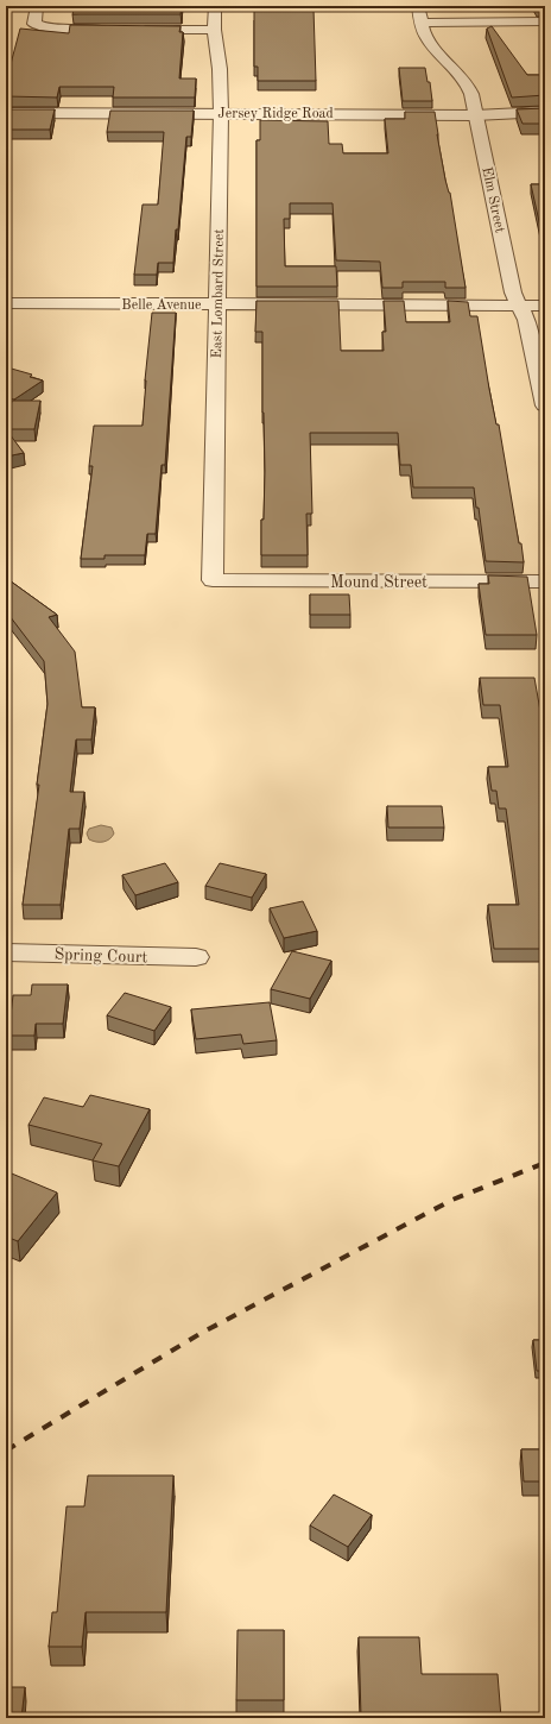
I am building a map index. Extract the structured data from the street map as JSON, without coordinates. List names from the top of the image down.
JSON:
{
  "streets": {
    "street": [
      "Jersey Ridge Road",
      "Elm Street",
      "East Lombard Street",
      "Belle Avenue",
      "Mound Street",
      "Spring Court"
    ]
  },
  "crossings": [
    ["Jersey Ridge Road", "Elm Street"],
    ["Jersey Ridge Road", "East Lombard Street"],
    ["Elm Street", "Belle Avenue"],
    ["East Lombard Street", "Belle Avenue"],
    ["East Lombard Street", "Mound Street"]
  ]
}
